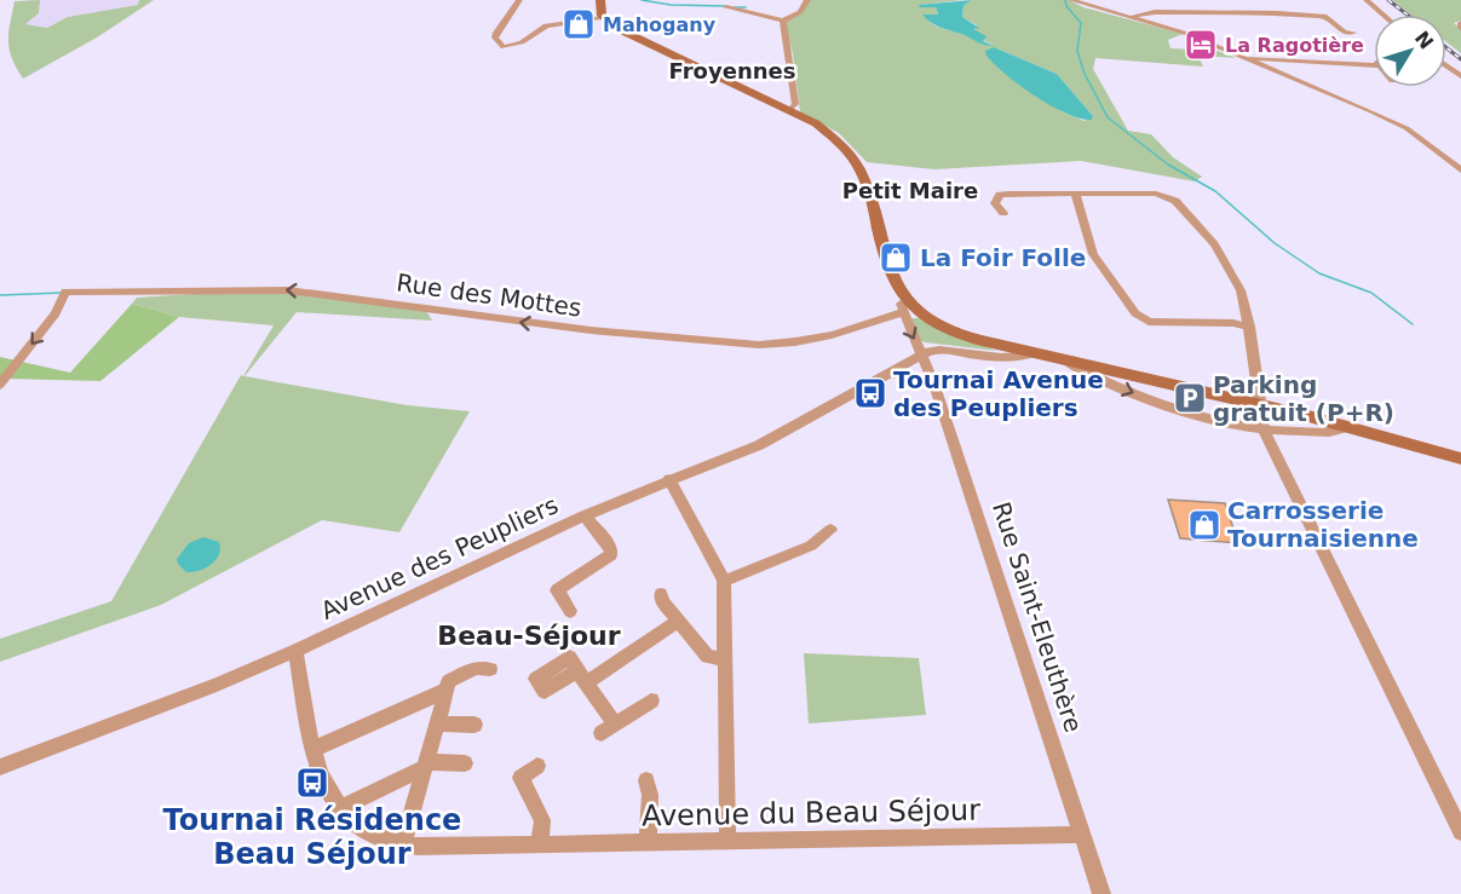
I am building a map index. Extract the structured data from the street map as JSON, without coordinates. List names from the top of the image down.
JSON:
{
  "streets": {
    "street": [
      "Rue des Mottes",
      "Avenue des Peupliers",
      "Rue Saint-Eleuthère",
      "Avenue du Beau Séjour"
    ]
  },
  "crossings": [
    ["Rue des Mottes", "Rue Saint-Eleuthère"],
    ["Avenue des Peupliers", "Rue Saint-Eleuthère"],
    ["Avenue des Peupliers", "Avenue du Beau Séjour"],
    ["Rue Saint-Eleuthère", "Avenue du Beau Séjour"]
  ],
  "one_way": ["Rue des Mottes"],
  "districts": ["Froyennes", "Petit Maire", "Beau-Séjour"],
  "places": {
    "shop": ["Mahogany", "La Foir Folle", "Carrosserie Tournaisienne"],
    "hotel": ["La Ragotière"],
    "bus stop": ["Tournai Avenue des Peupliers", "Tournai Résidence Beau Séjour"],
    "parking": ["Parking gratuit (P+R)"]
  },
  "north": "top right"
}
